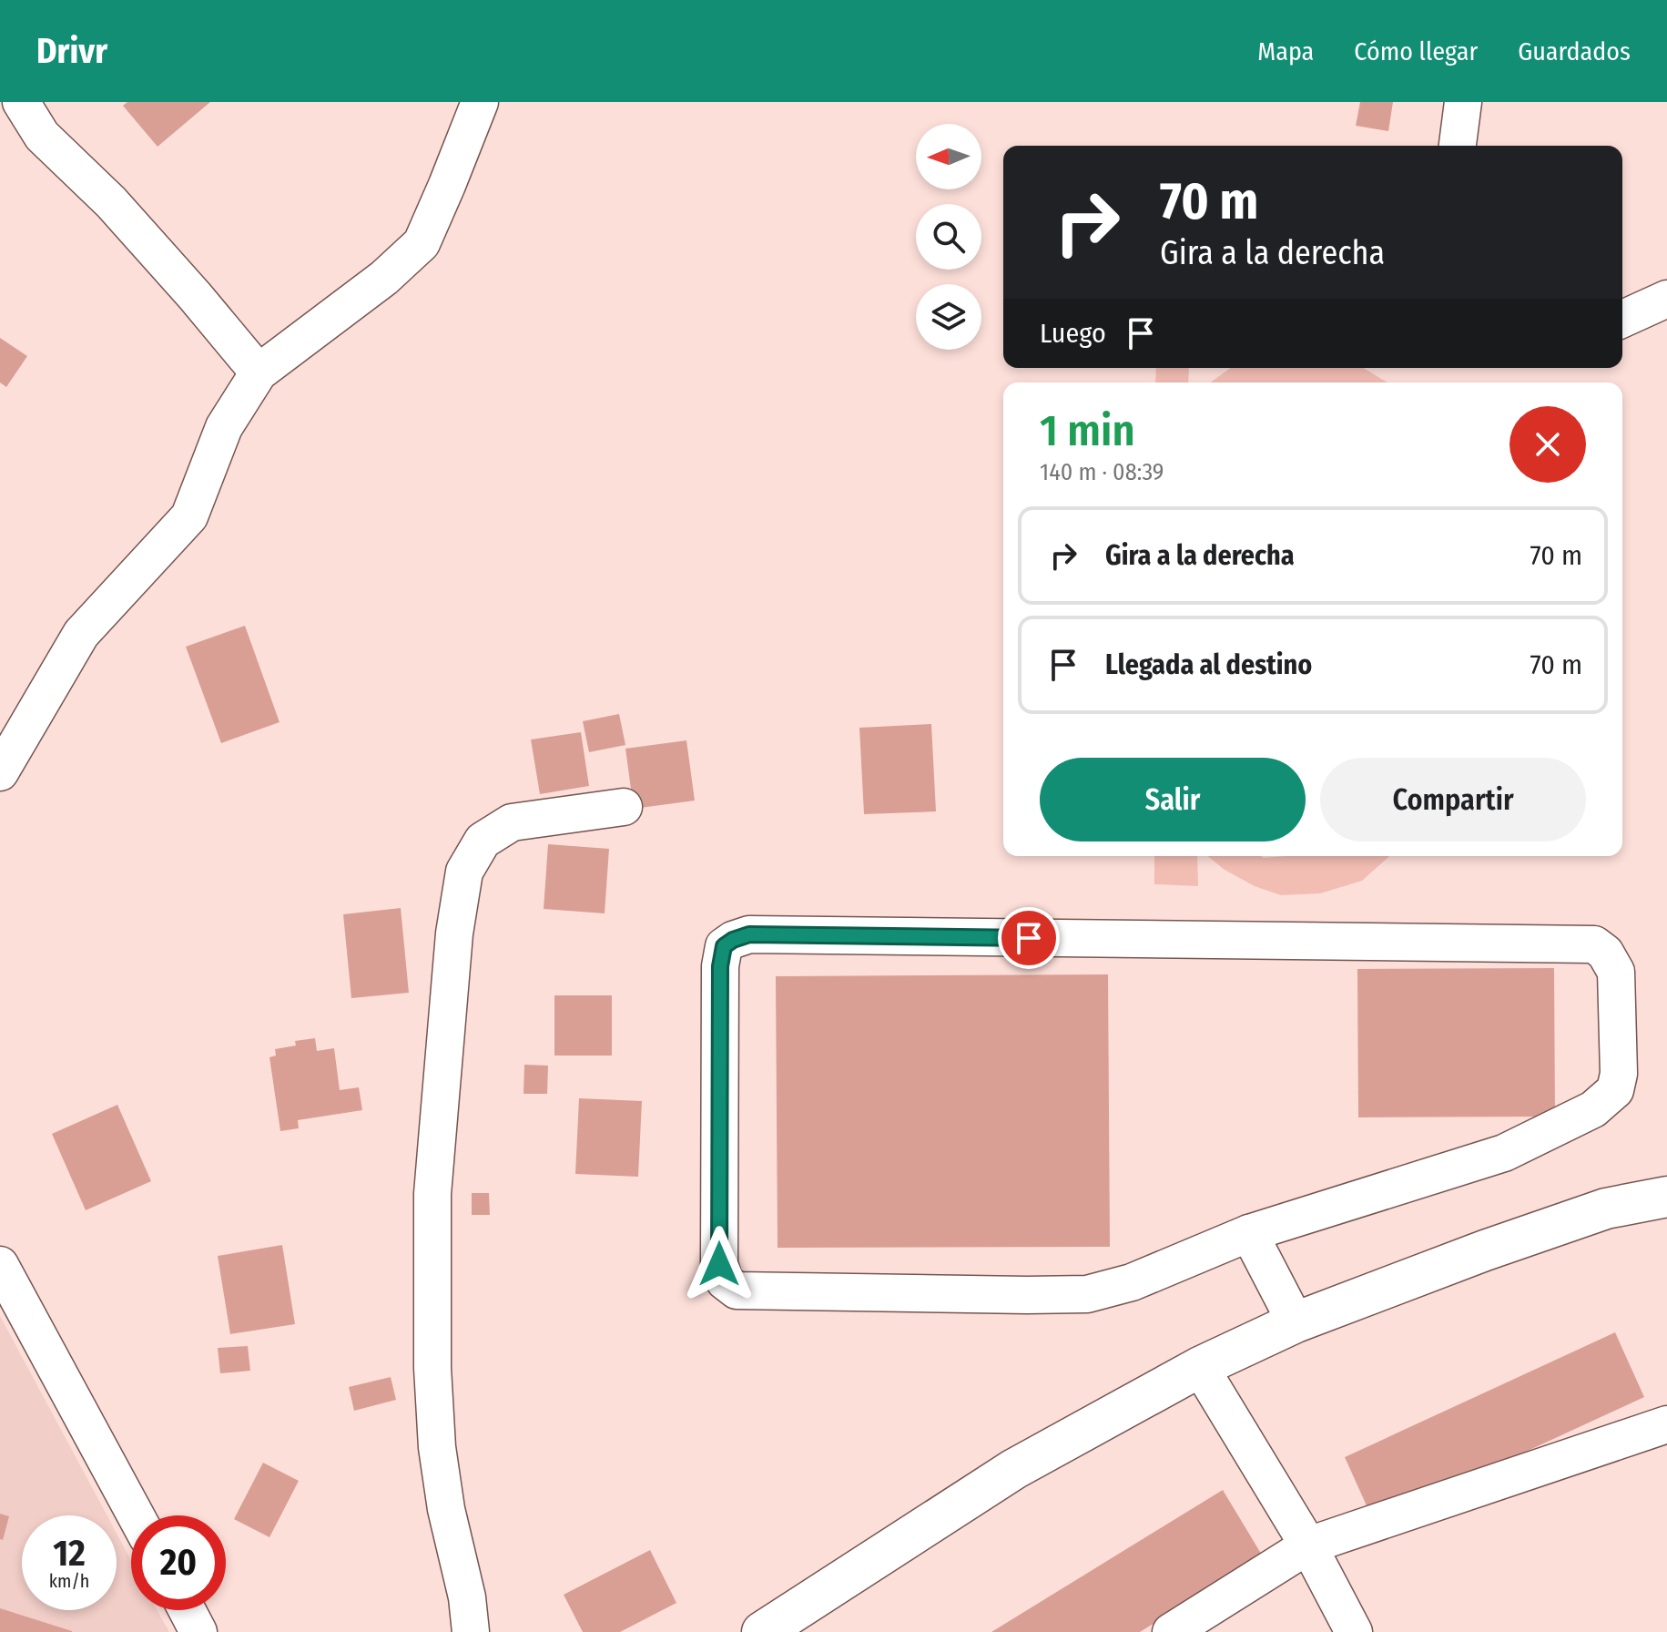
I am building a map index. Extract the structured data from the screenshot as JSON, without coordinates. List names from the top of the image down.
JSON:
{
  "north": "left",
  "page": {
    "header": "Drivr",
    "nav": ["Mapa", "Cómo llegar", "Guardados"],
    "turn": ["70 m", "Gira a la derecha"],
    "then": "Luego",
    "heading": ["1 min", "140 m · 08:39"],
    "list": [
      {
        "name": "Gira a la derecha",
        "value": "70 m"
      },
      {
        "name": "Llegada al destino",
        "value": "70 m"
      }
    ],
    "buttons": ["Salir", "Compartir"],
    "speed": "12 km/h",
    "limit": "20"
  }
}
